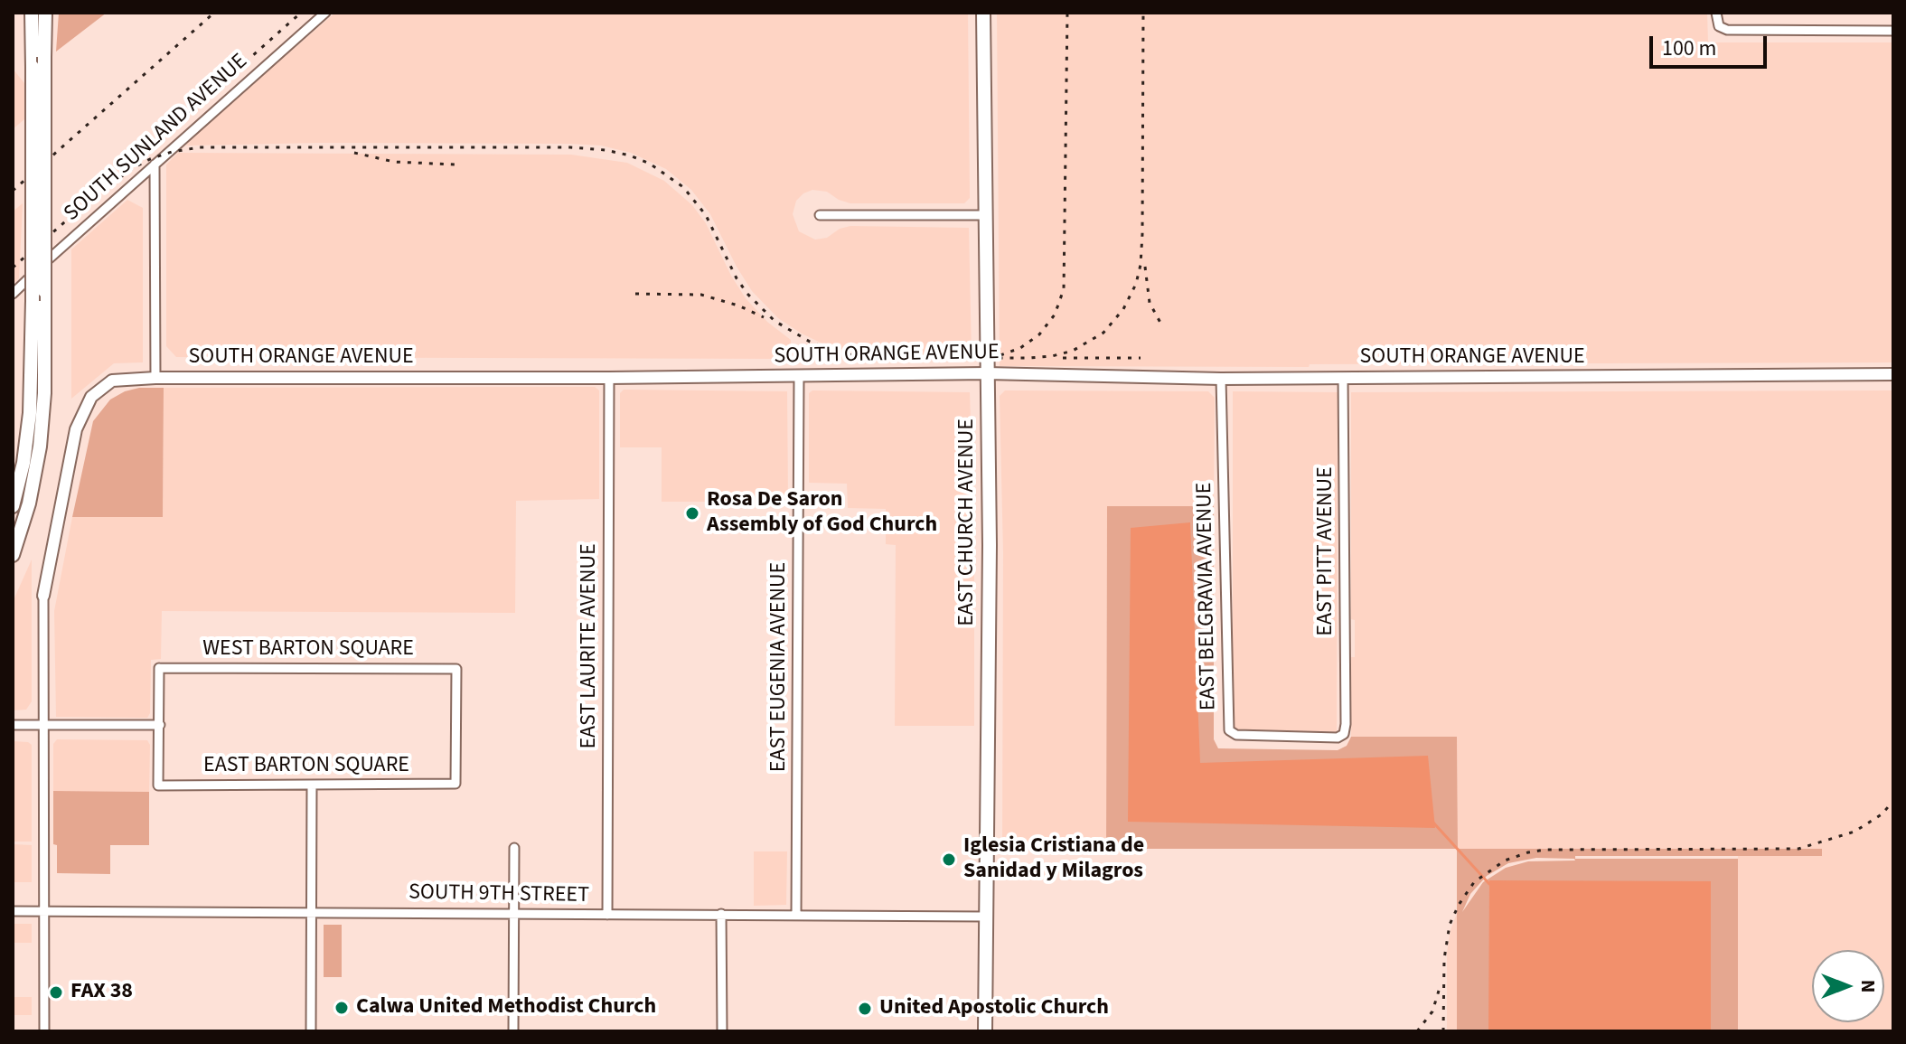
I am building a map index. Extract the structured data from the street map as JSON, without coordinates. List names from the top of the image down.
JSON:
{
  "streets": {
    "main road": ["EAST CHURCH AVENUE"],
    "street": [
      "SOUTH SUNLAND AVENUE",
      "SOUTH ORANGE AVENUE",
      "EAST PITT AVENUE",
      "EAST BELGRAVIA AVENUE",
      "EAST LAURITE AVENUE",
      "WEST BARTON SQUARE",
      "EAST EUGENIA AVENUE",
      "EAST BARTON SQUARE",
      "SOUTH 9TH STREET"
    ]
  },
  "crossings": [
    ["SOUTH ORANGE AVENUE", "EAST CHURCH AVENUE"],
    ["SOUTH ORANGE AVENUE", "EAST PITT AVENUE"],
    ["SOUTH ORANGE AVENUE", "EAST BELGRAVIA AVENUE"],
    ["SOUTH ORANGE AVENUE", "EAST LAURITE AVENUE"],
    ["SOUTH ORANGE AVENUE", "EAST EUGENIA AVENUE"],
    ["EAST CHURCH AVENUE", "SOUTH 9TH STREET"],
    ["EAST PITT AVENUE", "EAST BELGRAVIA AVENUE"],
    ["EAST LAURITE AVENUE", "SOUTH 9TH STREET"],
    ["WEST BARTON SQUARE", "EAST BARTON SQUARE"],
    ["EAST EUGENIA AVENUE", "SOUTH 9TH STREET"]
  ],
  "places": [
    "Rosa De Saron Assembly of God Church",
    "Iglesia Cristiana de Sanidad y Milagros",
    "FAX 38",
    "Calwa United Methodist Church",
    "United Apostolic Church"
  ],
  "scale_bar": "100 m",
  "north": "right"
}
